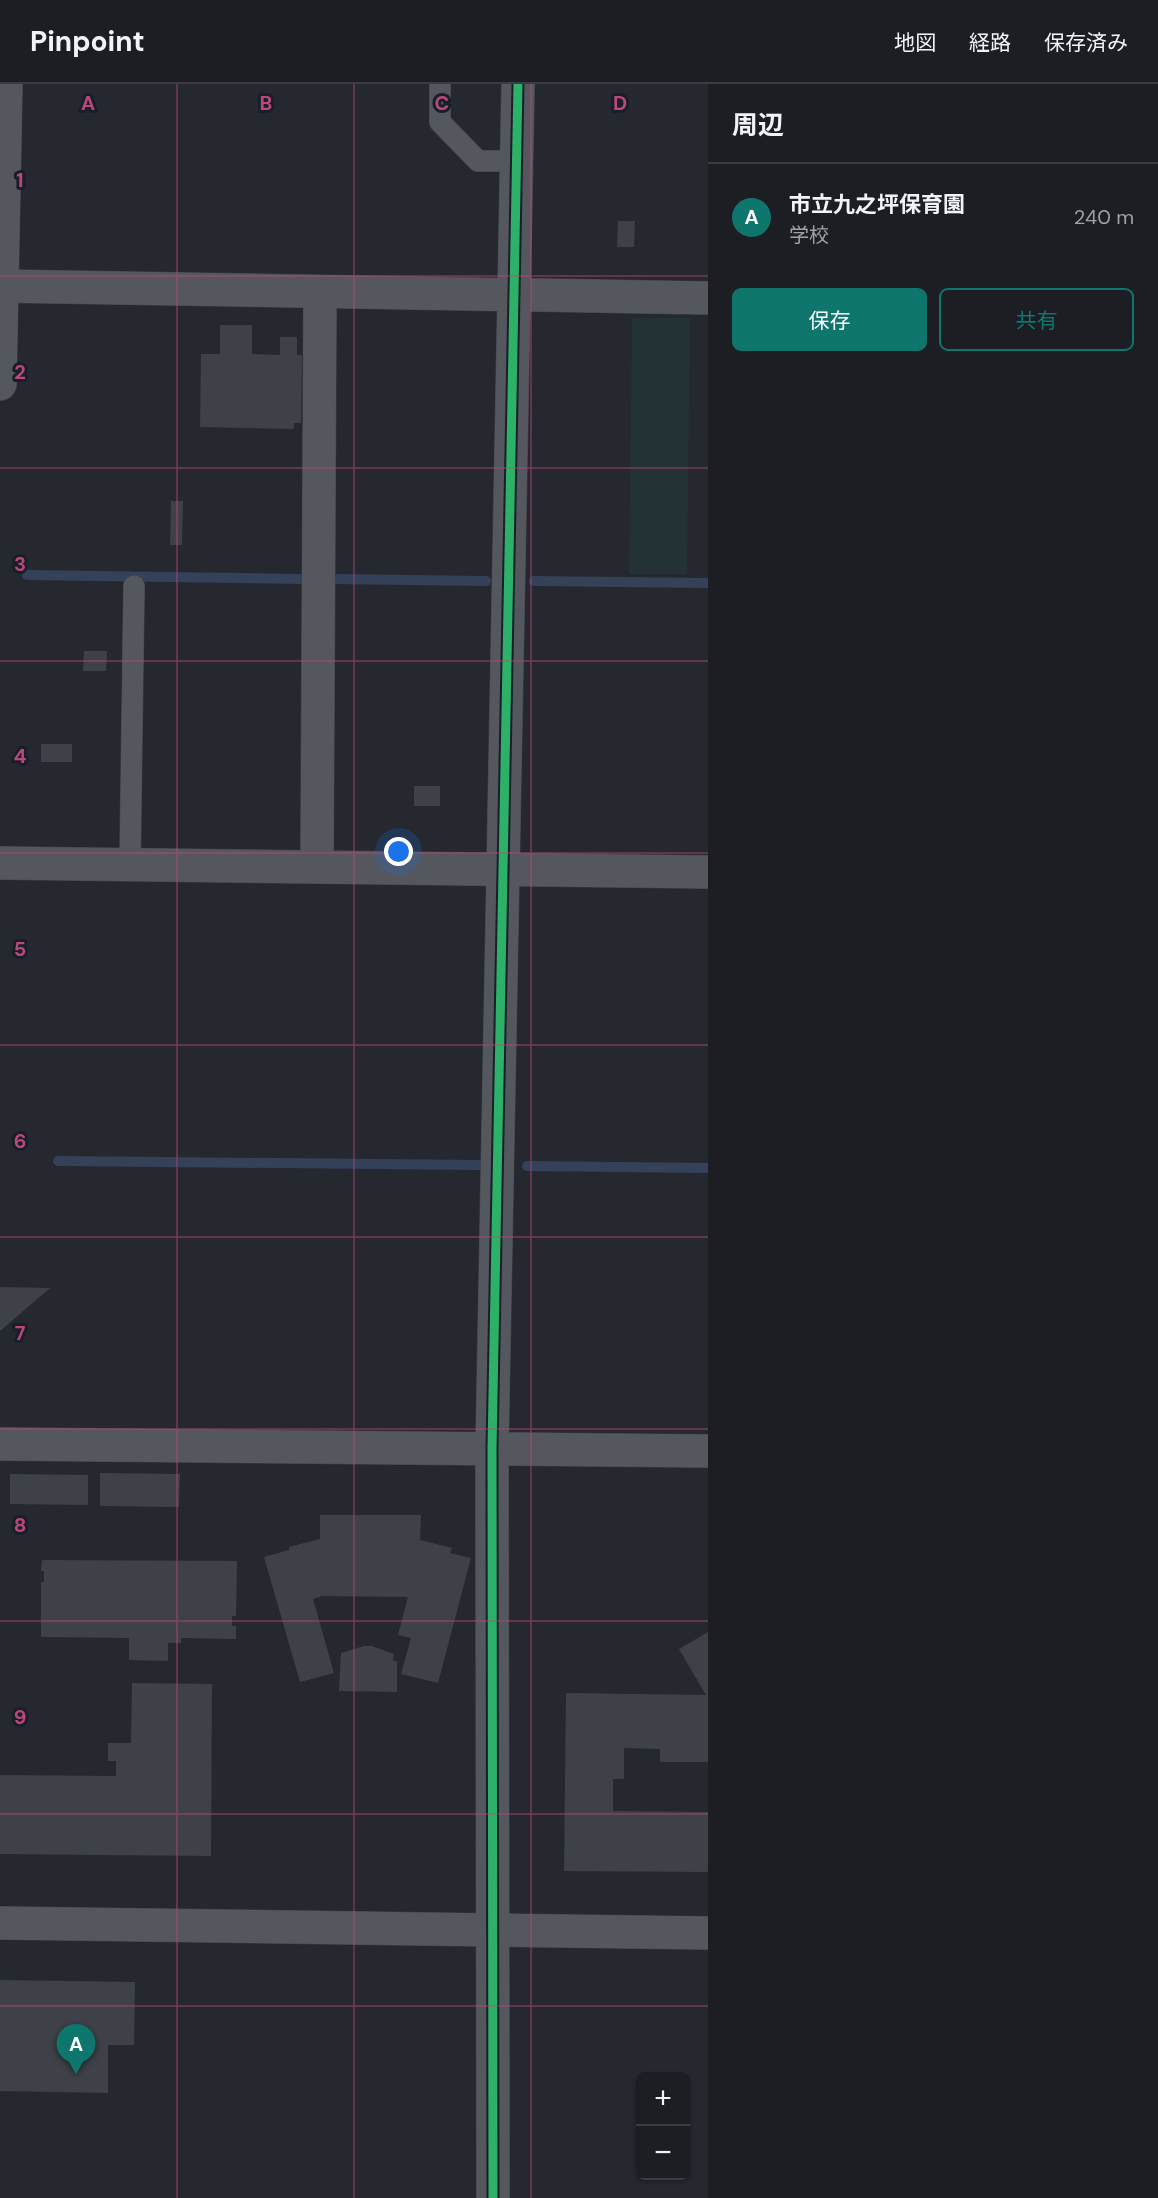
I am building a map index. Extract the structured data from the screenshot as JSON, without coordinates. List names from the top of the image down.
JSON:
{
  "page": {
    "header": "Pinpoint",
    "nav": ["地図", "経路", "保存済み"],
    "heading": "周辺",
    "list": [
      {
        "mark": "A",
        "name": "市立九之坪保育園",
        "note": "学校",
        "value": "240 m"
      }
    ],
    "buttons": ["保存", "共有"],
    "pins": "A",
    "map_buttons": ["+", "−"]
  },
  "grid": {
    "columns": [
      "A",
      "B",
      "C",
      "D"
    ],
    "rows": [
      "1",
      "2",
      "3",
      "4",
      "5",
      "6",
      "7",
      "8",
      "9"
    ]
  }
}
